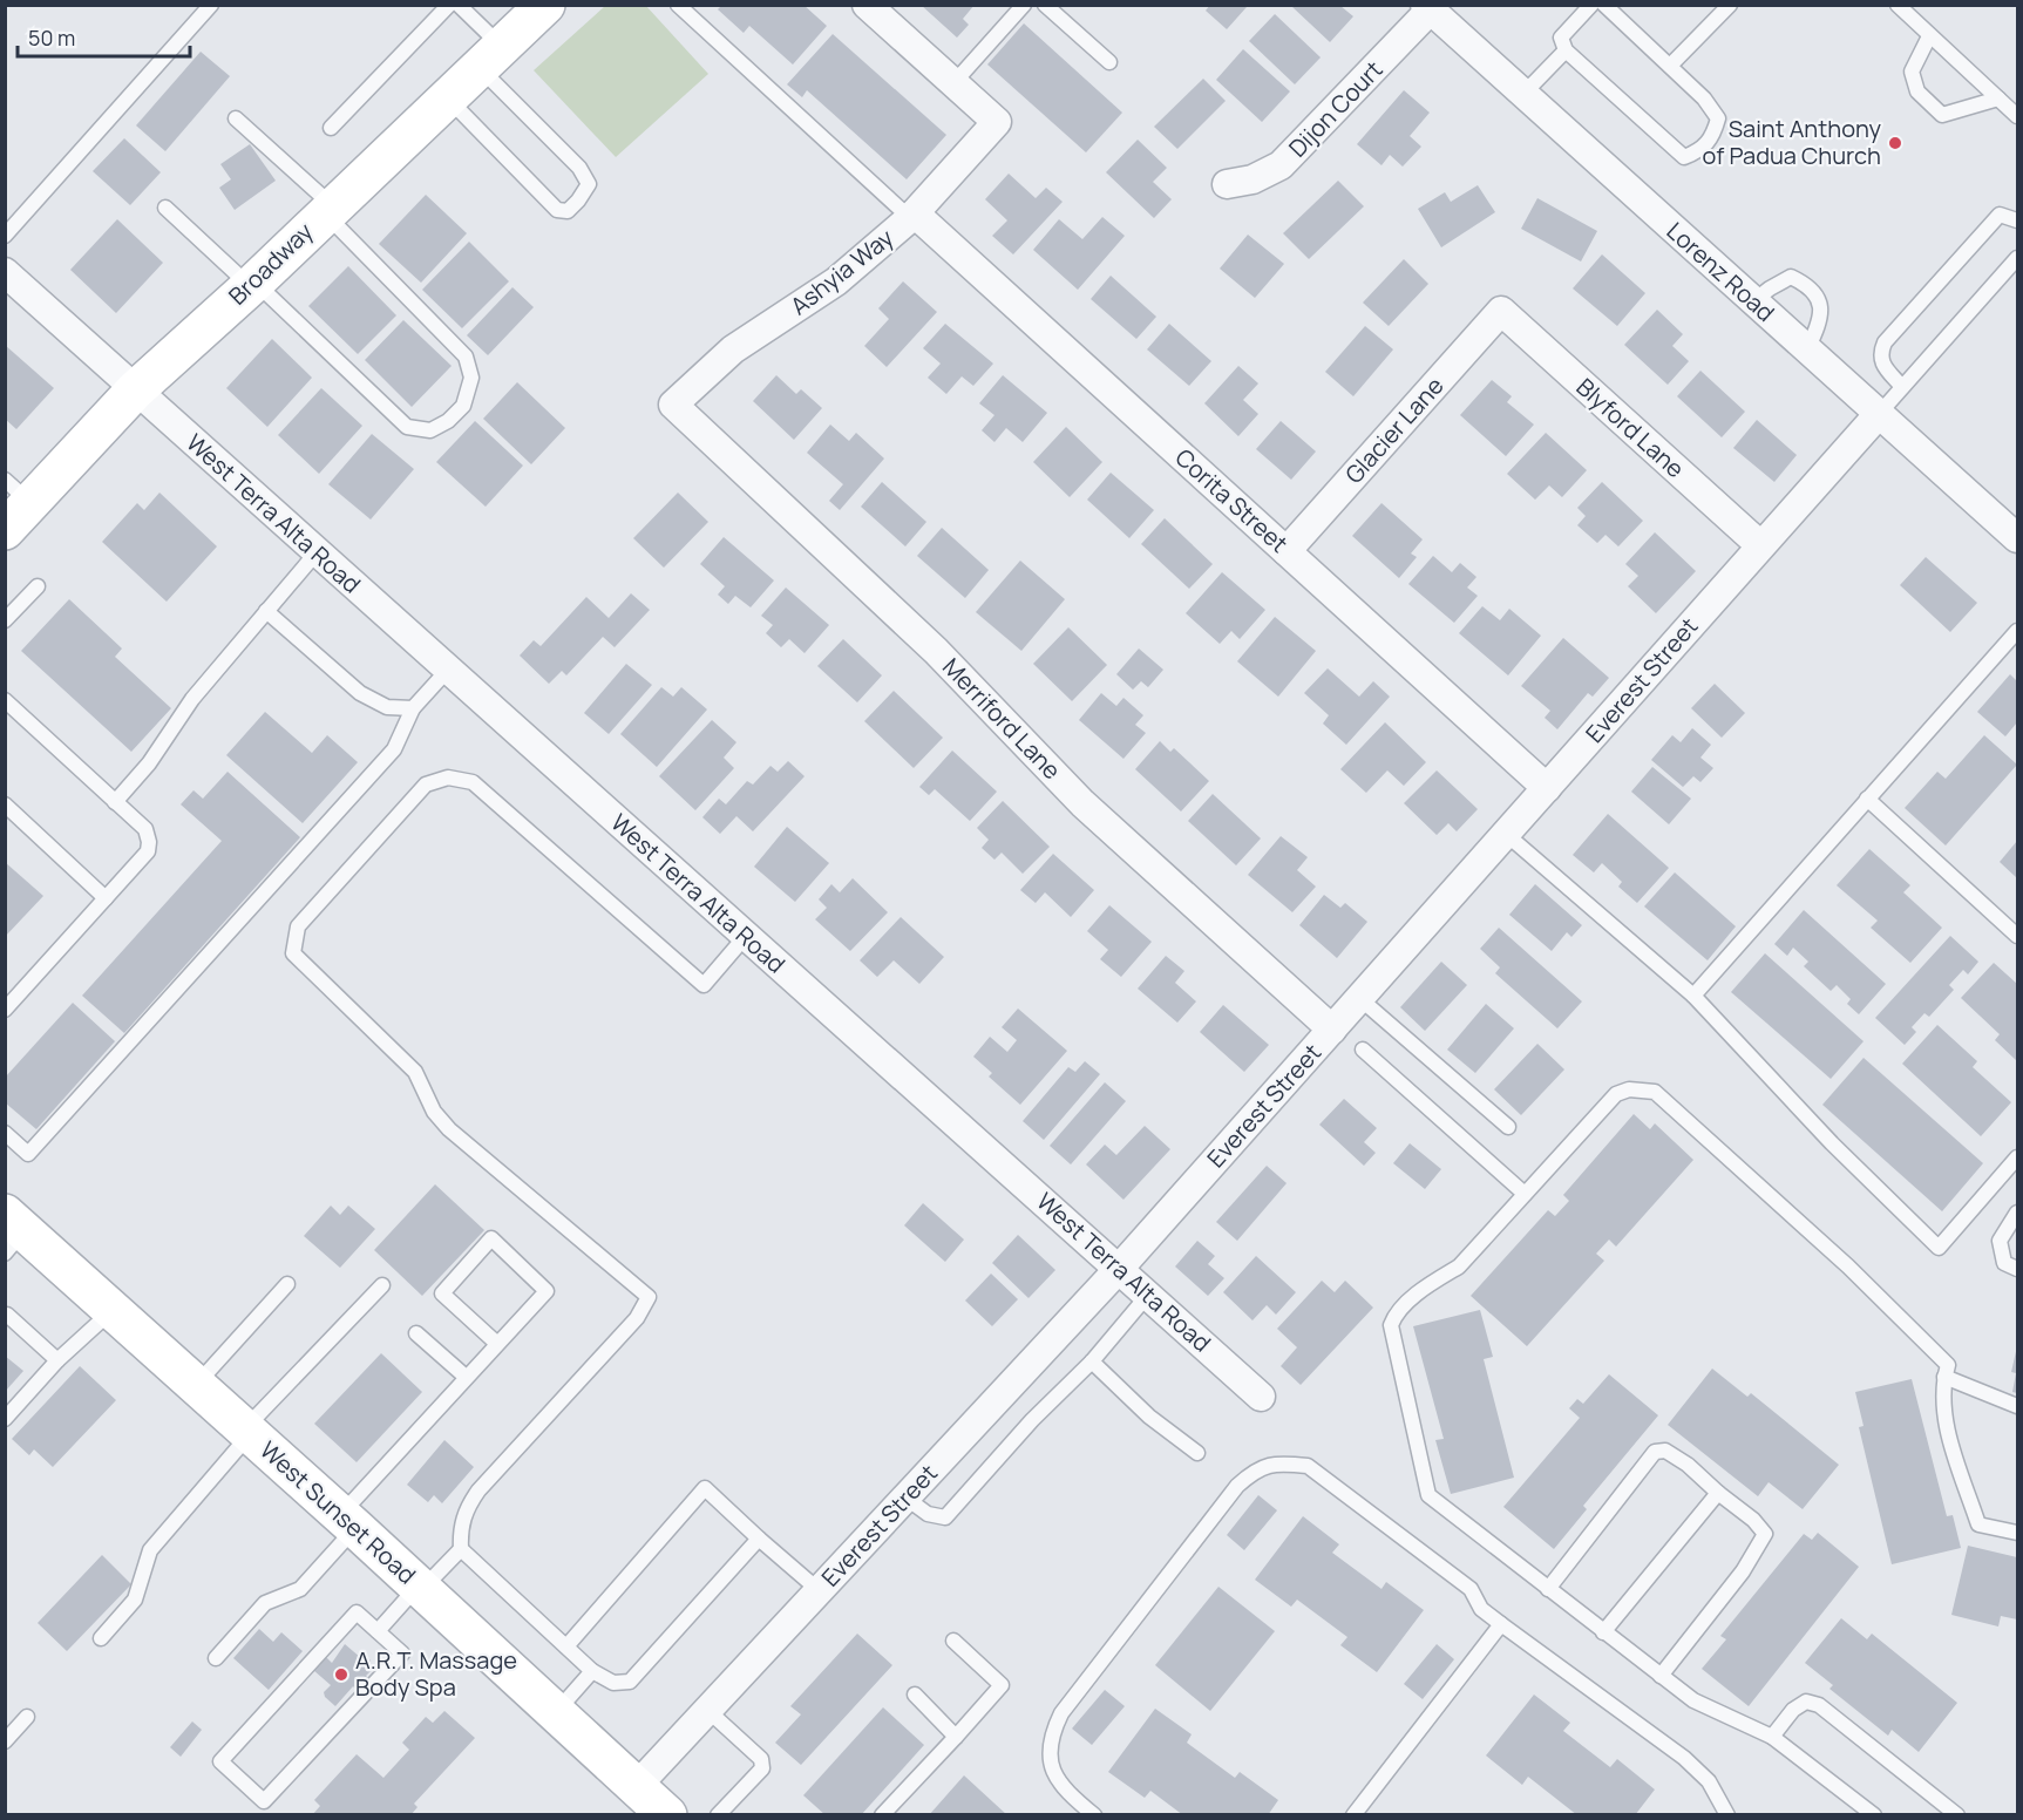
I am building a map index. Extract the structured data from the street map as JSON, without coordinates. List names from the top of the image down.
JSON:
{
  "streets": {
    "main road": ["Broadway", "West Sunset Road"],
    "street": [
      "Dijon Court",
      "Ashyia Way",
      "Lorenz Road",
      "Blyford Lane",
      "Glacier Lane",
      "Corita Street",
      "West Terra Alta Road",
      "Everest Street",
      "Merriford Lane"
    ]
  },
  "crossings": [
    ["Dijon Court", "Lorenz Road"],
    ["Broadway", "West Terra Alta Road"],
    ["Ashyia Way", "Corita Street"],
    ["Ashyia Way", "Merriford Lane"],
    ["Lorenz Road", "Everest Street"],
    ["Blyford Lane", "Glacier Lane"],
    ["Blyford Lane", "Everest Street"],
    ["Glacier Lane", "Corita Street"],
    ["Corita Street", "Everest Street"],
    ["West Terra Alta Road", "Everest Street"],
    ["Everest Street", "Merriford Lane"],
    ["Everest Street", "West Sunset Road"]
  ],
  "places": ["Saint Anthony of Padua Church", "A.R.T. Massage Body Spa"],
  "scale_bar": "50 m"
}
